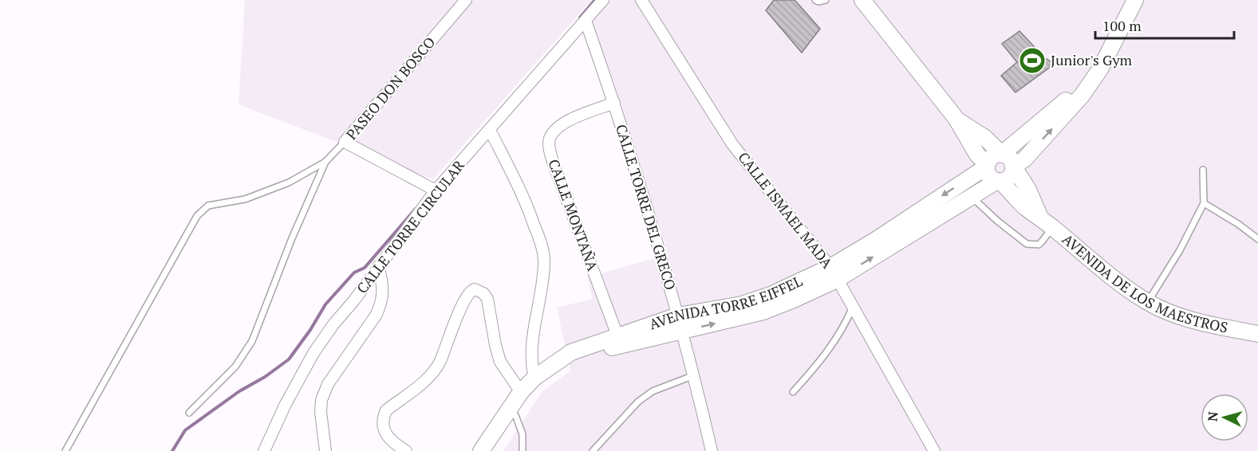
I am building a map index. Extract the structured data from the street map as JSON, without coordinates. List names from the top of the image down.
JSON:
{
  "streets": {
    "street": [
      "PASEO DON BOSCO",
      "CALLE TORRE DEL GRECO",
      "CALLE ISMAEL MADA",
      "CALLE MONTAÑA",
      "CALLE TORRE CIRCULAR",
      "AVENIDA DE LOS MAESTROS",
      "AVENIDA TORRE EIFFEL"
    ]
  },
  "crossings": [
    ["PASEO DON BOSCO", "CALLE TORRE CIRCULAR"],
    ["CALLE TORRE DEL GRECO", "CALLE MONTAÑA"],
    ["CALLE TORRE DEL GRECO", "CALLE TORRE CIRCULAR"],
    ["CALLE TORRE DEL GRECO", "AVENIDA TORRE EIFFEL"],
    ["CALLE ISMAEL MADA", "AVENIDA TORRE EIFFEL"],
    ["CALLE MONTAÑA", "AVENIDA TORRE EIFFEL"],
    ["AVENIDA DE LOS MAESTROS", "AVENIDA TORRE EIFFEL"]
  ],
  "places": {
    "sports": ["Junior's Gym"]
  },
  "scale_bar": "100 m",
  "north": "left"
}
